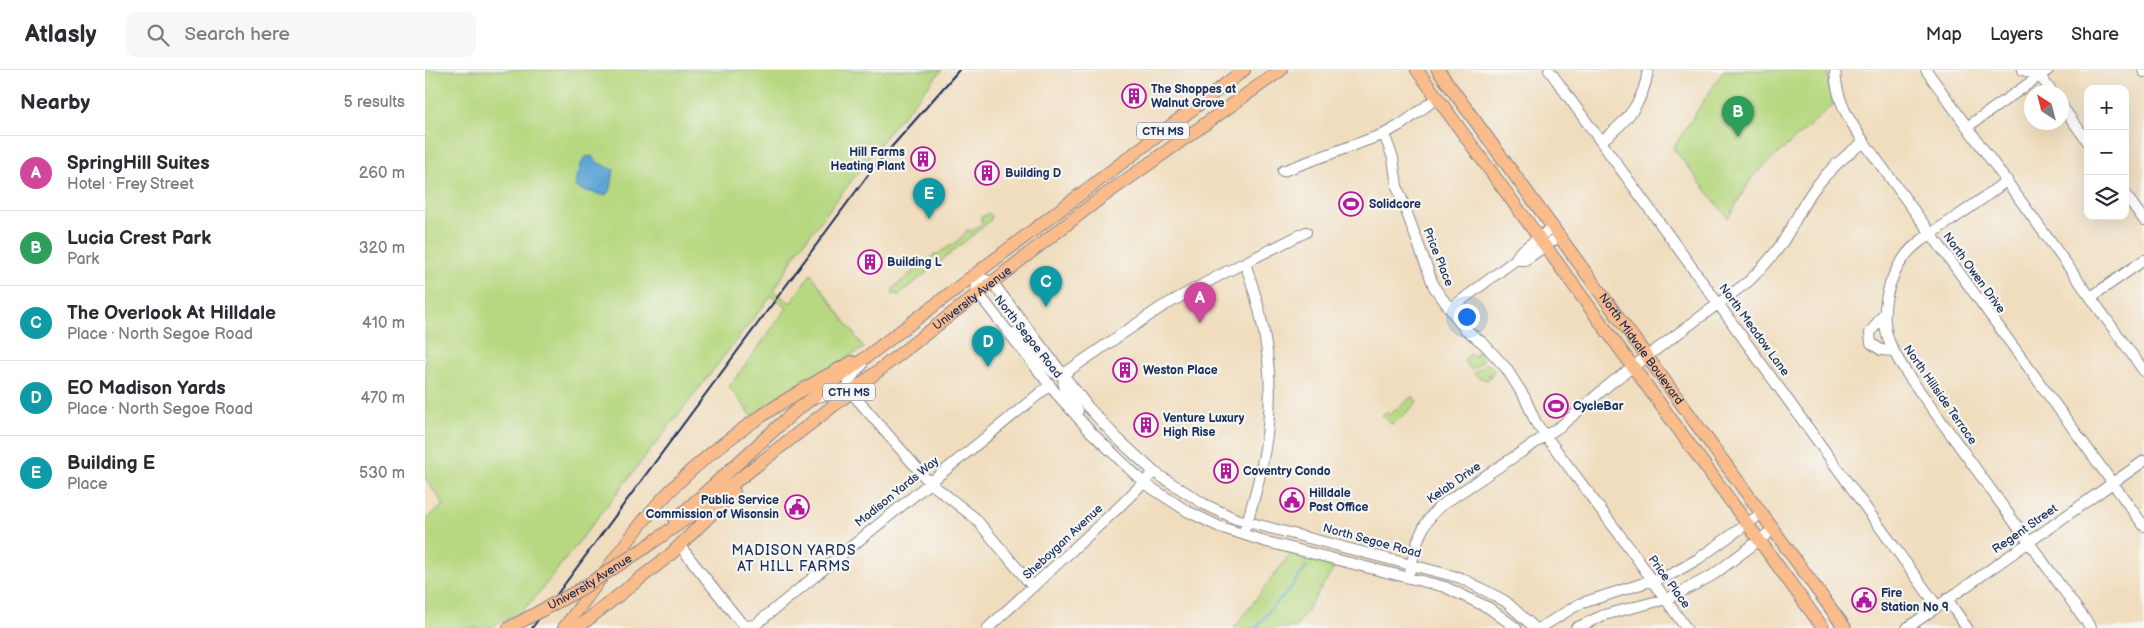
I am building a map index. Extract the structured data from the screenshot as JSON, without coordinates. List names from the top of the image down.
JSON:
{
  "streets": {
    "main road": ["CTH MS", "University Avenue", "North Midvale Boulevard"],
    "street": [
      "Price Place",
      "North Owen Drive",
      "North Meadow Lane",
      "North Segoe Road",
      "North Hillside Terrace",
      "Kelab Drive",
      "Madison Yards Way",
      "Regent Street",
      "Sheboygan Avenue"
    ]
  },
  "crossings": [
    ["Price Place", "Kelab Drive"],
    ["North Owen Drive", "North Hillside Terrace"],
    ["North Owen Drive", "Kelab Drive"],
    ["North Owen Drive", "Regent Street"],
    ["University Avenue", "North Segoe Road"],
    ["North Meadow Lane", "Kelab Drive"],
    ["North Meadow Lane", "Regent Street"],
    ["North Segoe Road", "Kelab Drive"],
    ["North Segoe Road", "Madison Yards Way"],
    ["North Segoe Road", "Sheboygan Avenue"],
    ["North Midvale Boulevard", "Kelab Drive"],
    ["North Hillside Terrace", "Regent Street"]
  ],
  "districts": ["MADISON YARDS AT HILL FARMS"],
  "places": {
    "building": [
      "The Shoppes at Walnut Grove",
      "Hill Farms Heating Plant",
      "Building D",
      "Building L",
      "Weston Place",
      "Venture Luxury High Rise",
      "Coventry Condo"
    ],
    "sports": ["Solidcore", "CycleBar"],
    "public building": ["Hilldale Post Office", "Public Service Commission of Wisonsin", "Fire Station No 9"]
  },
  "north": "top left",
  "page": {
    "header": "Atlasly",
    "search": "Search here",
    "nav": ["Map", "Layers", "Share"],
    "heading": ["Nearby", "5 results"],
    "map_buttons": ["+", "−"],
    "pins": [
      "B",
      "E",
      "C",
      "A",
      "D"
    ],
    "list": [
      {
        "mark": "A",
        "name": "SpringHill Suites",
        "note": "Hotel · Frey Street",
        "value": "260 m"
      },
      {
        "mark": "B",
        "name": "Lucia Crest Park",
        "note": "Park",
        "value": "320 m"
      },
      {
        "mark": "C",
        "name": "The Overlook At Hilldale",
        "note": "Place · North Segoe Road",
        "value": "410 m"
      },
      {
        "mark": "D",
        "name": "EO Madison Yards",
        "note": "Place · North Segoe Road",
        "value": "470 m"
      },
      {
        "mark": "E",
        "name": "Building E",
        "note": "Place",
        "value": "530 m"
      }
    ]
  }
}
